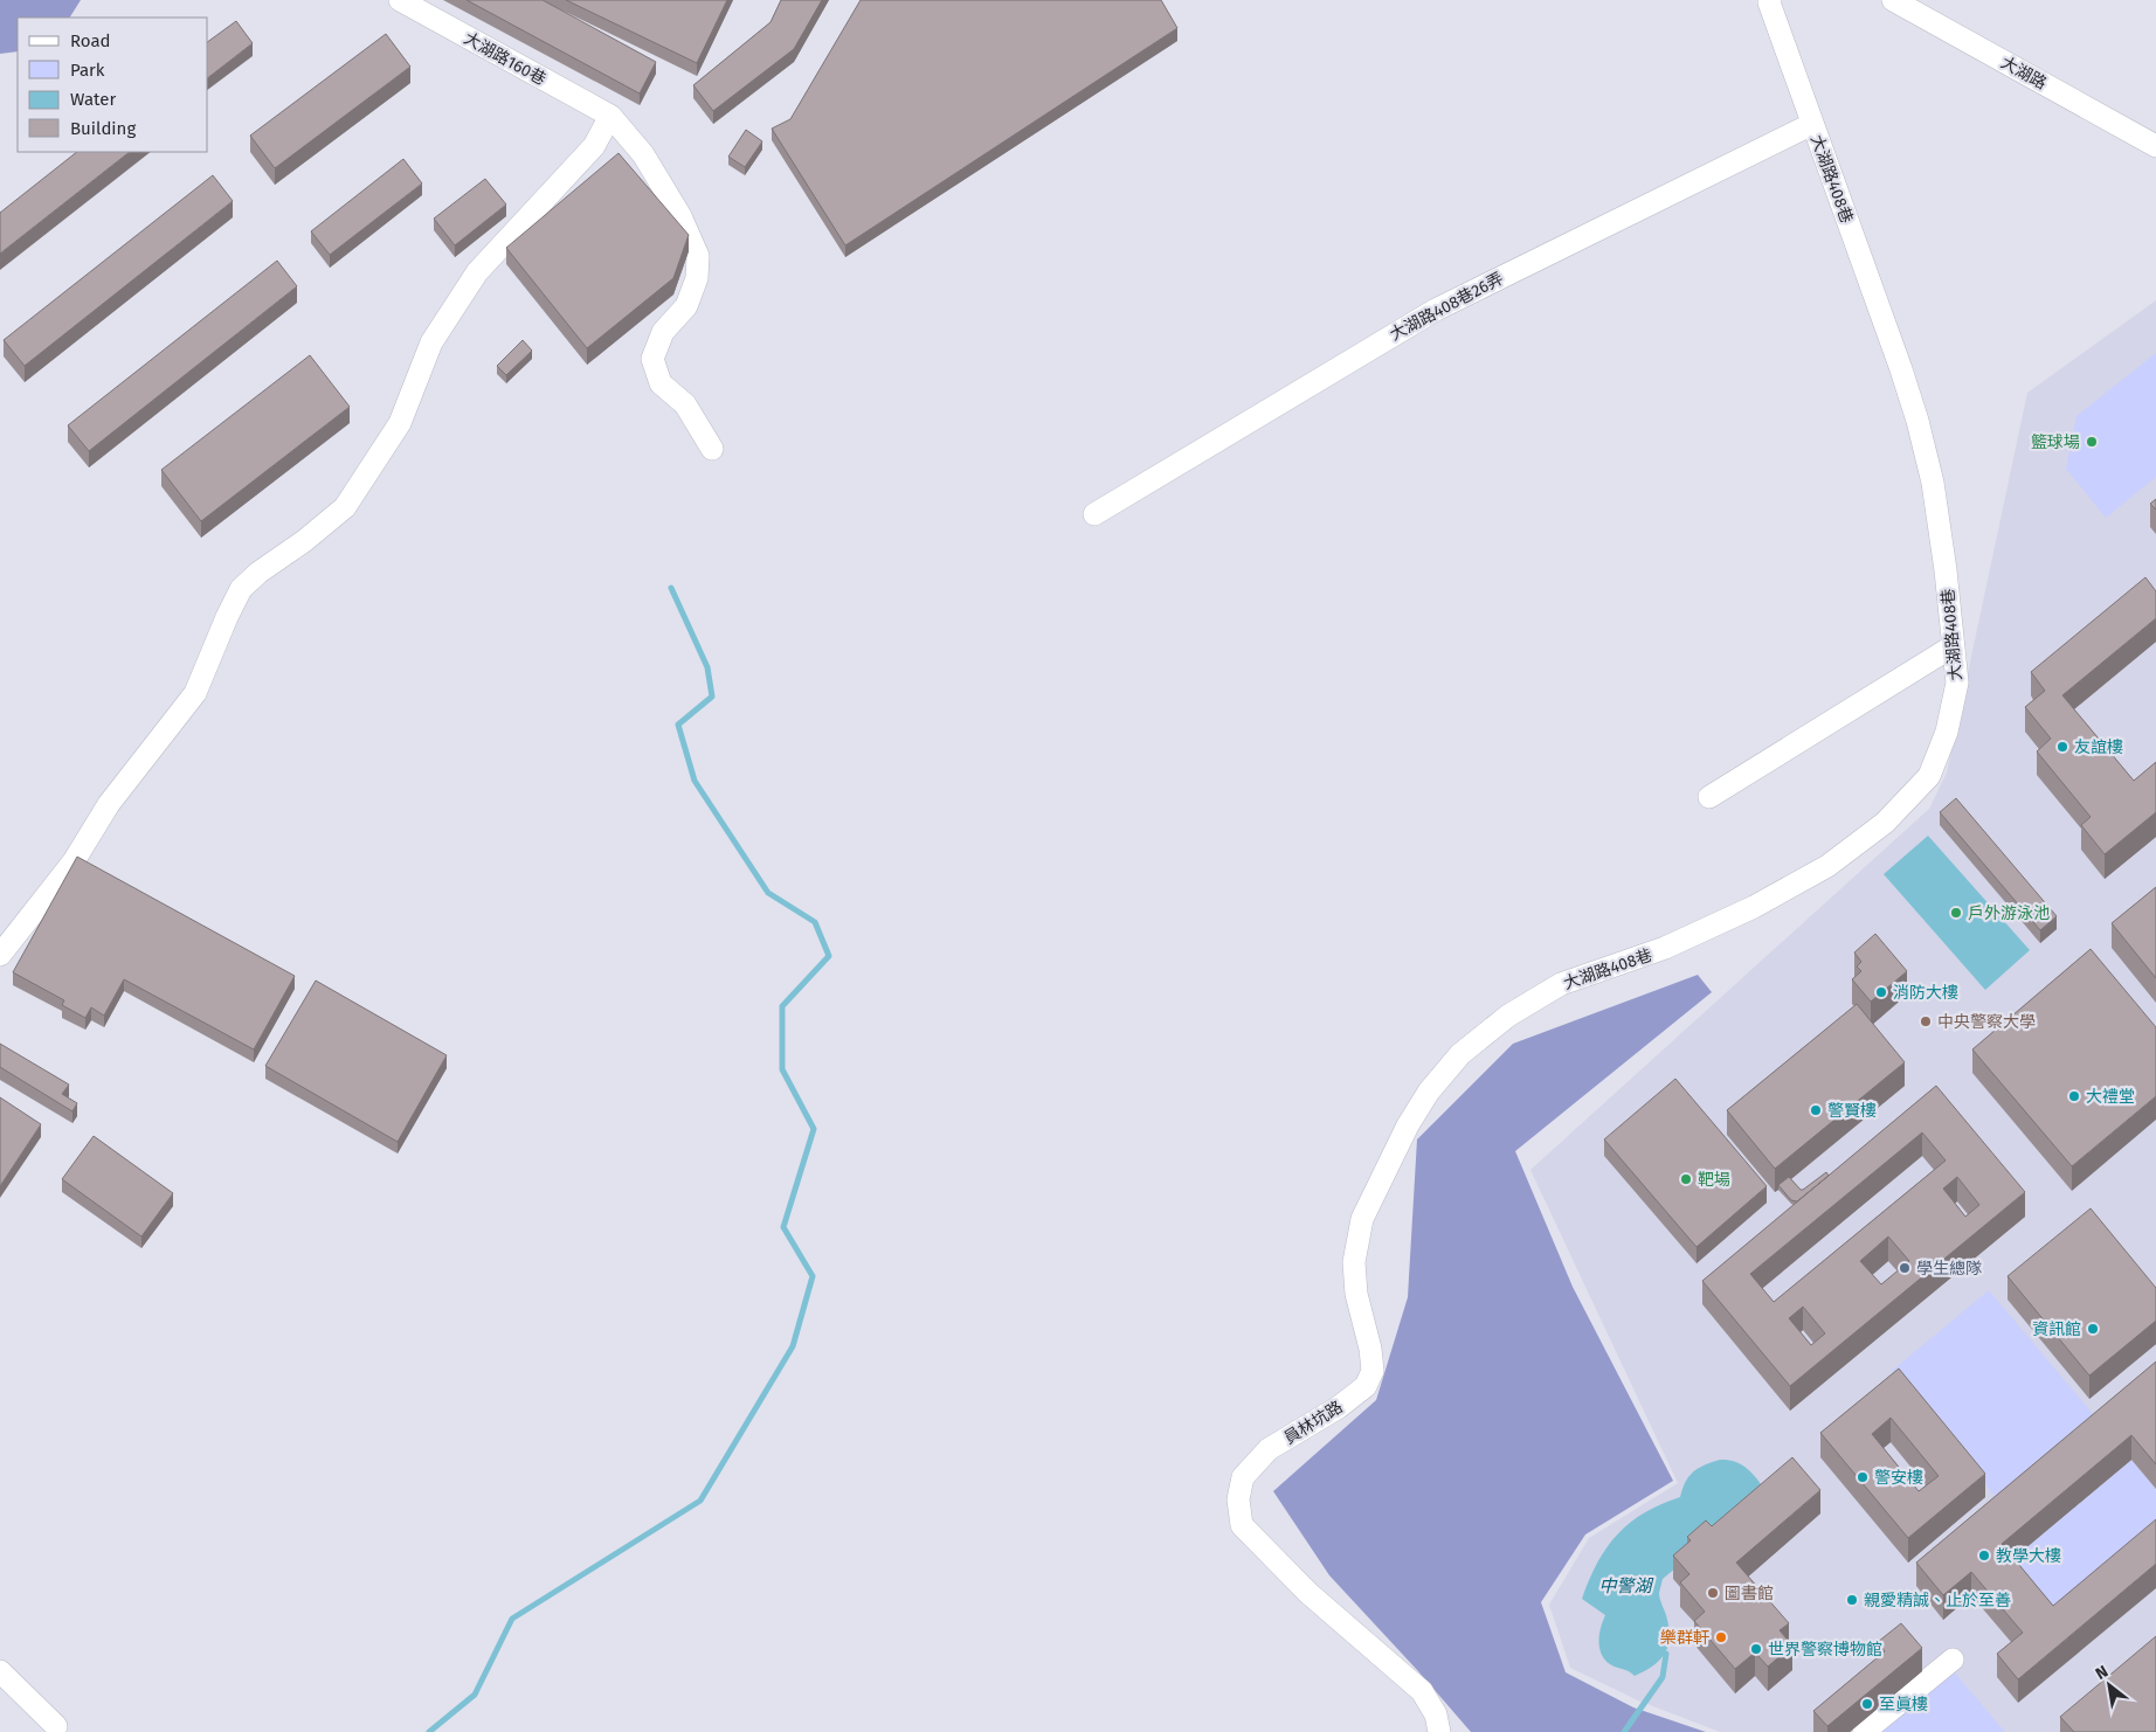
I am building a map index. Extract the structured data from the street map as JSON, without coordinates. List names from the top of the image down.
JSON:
{
  "streets": {
    "street": [
      "大湖路160巷",
      "大湖路",
      "大湖路408巷",
      "大湖路408巷26弄",
      "員林坑路"
    ]
  },
  "crossings": [
    ["大湖路408巷", "大湖路408巷26弄"],
    ["大湖路408巷", "員林坑路"]
  ],
  "water": ["中警湖"],
  "places": [
    "籃球場",
    "友誼樓",
    "戶外游泳池",
    "消防大樓",
    "中央警察大學",
    "大禮堂",
    "警賢樓",
    "靶場",
    "學生總隊",
    "資訊館",
    "警安樓",
    "教學大樓",
    "圖書館",
    "親愛精誠、止於至善",
    "樂群軒",
    "世界警察博物館",
    "至眞樓"
  ],
  "legend": [
    "Road",
    "Park",
    "Water",
    "Building"
  ],
  "north": "top left"
}
